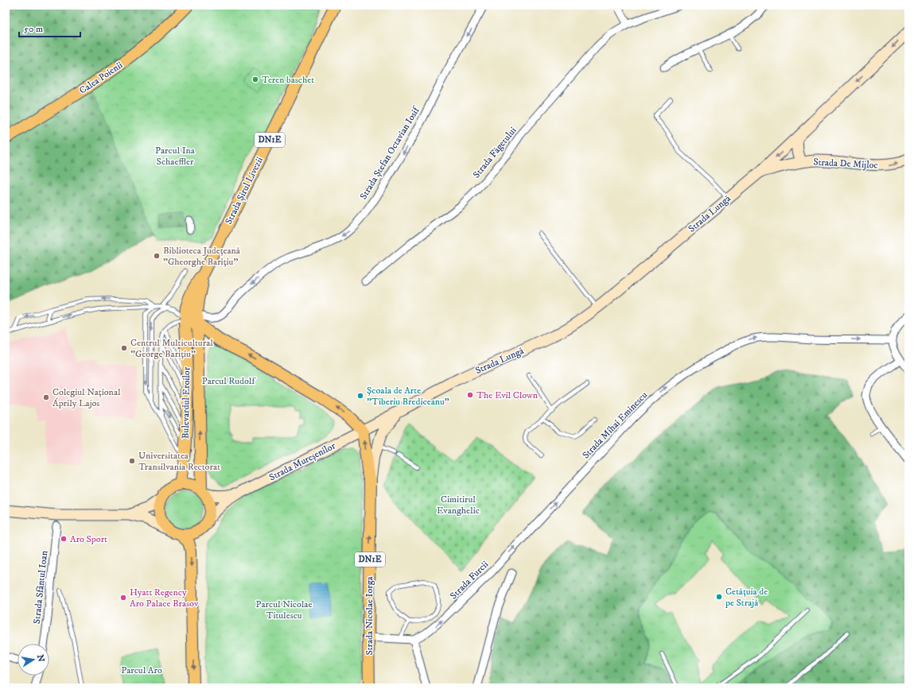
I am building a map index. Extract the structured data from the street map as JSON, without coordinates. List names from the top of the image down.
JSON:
{
  "streets": {
    "main road": [
      "Calea Poienii",
      "DN1E",
      "Strada De Mijloc",
      "Strada Șirul Livezii",
      "Strada Lungă",
      "Bulevardul Eroilor",
      "Strada Mureșenilor",
      "Strada Nicolae Iorga"
    ],
    "street": [
      "Strada Făgetului",
      "Strada Ștefan Octavian Iosif",
      "Strada Mihai Eminescu",
      "Strada Furcii",
      "Strada Sfântul Ioan"
    ]
  },
  "crossings": [
    ["DN1E", "Bulevardul Eroilor"],
    ["DN1E", "Strada Mureșenilor"],
    ["Strada Ștefan Octavian Iosif", "Strada Șirul Livezii"],
    ["Strada Ștefan Octavian Iosif", "Bulevardul Eroilor"],
    ["Strada De Mijloc", "Strada Lungă"],
    ["Strada Șirul Livezii", "Bulevardul Eroilor"],
    ["Strada Lungă", "Strada Mureșenilor"],
    ["Strada Lungă", "Strada Nicolae Iorga"],
    ["Bulevardul Eroilor", "Strada Mureșenilor"],
    ["Strada Mihai Eminescu", "Strada Furcii"],
    ["Strada Mureșenilor", "Strada Nicolae Iorga"]
  ],
  "one_way": [
    "Strada Ștefan Octavian Iosif",
    "Strada De Mijloc",
    "Strada Mihai Eminescu",
    "Strada Furcii",
    "Strada Nicolae Iorga"
  ],
  "parks": [
    "Parcul Ina Schaeffler",
    "Parcul Rudolf",
    "Cimitirul Evanghelic",
    "Parcul Nicolae Titulescu",
    "Parcul Aro"
  ],
  "places": [
    "Teren baschet",
    "Biblioteca Județeană \"Gheorghe Barițiu\"",
    "Centrul Multicultural \"George Barițiu\"",
    "The Evil Clown",
    "Școala de Arte \"Tiberiu Brediceanu\"",
    "Colegiul Național Áprily Lajos",
    "Universitatea Transilvania Rectorat",
    "Aro Sport",
    "Cetățuia de pe Strajă",
    "Hyatt Regency Aro Palace Brasov"
  ],
  "scale_bar": "50 m",
  "north": "right"
}
